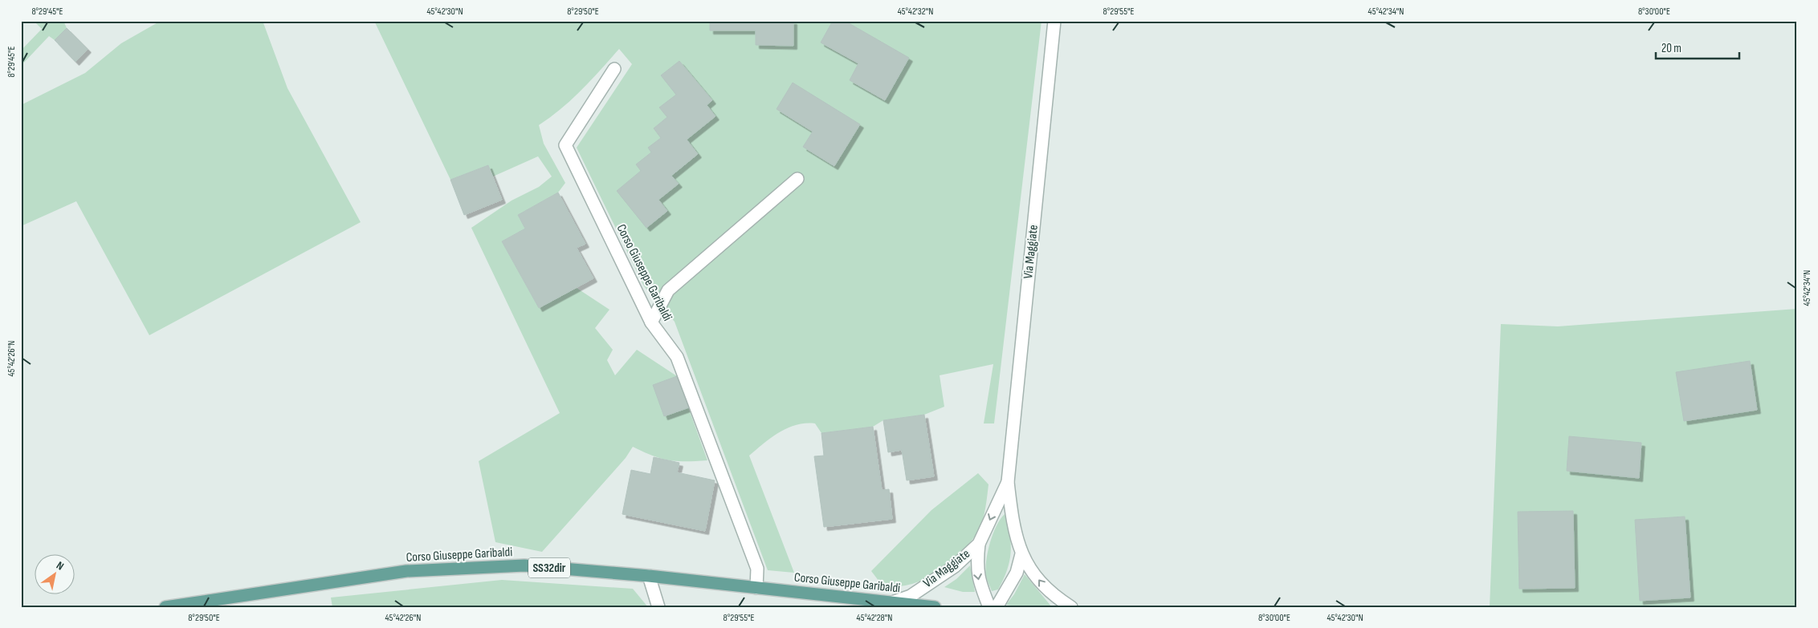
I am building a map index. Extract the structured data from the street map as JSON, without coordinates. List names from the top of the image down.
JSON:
{
  "streets": {
    "main road": ["Corso Giuseppe Garibaldi", "SS32dir"],
    "street": ["Via Maggiate"]
  },
  "crossings": [
    ["Via Maggiate", "Corso Giuseppe Garibaldi"]
  ],
  "scale_bar": "20 m",
  "north": "top right",
  "coordinates": [
    "8°29'45\"E",
    "45°42'30\"N",
    "8°29'50\"E",
    "45°42'32\"N",
    "8°29'55\"E",
    "45°42'34\"N",
    "8°30'00\"E",
    "45°42'26\"N",
    "45°42'28\"N"
  ]
}
